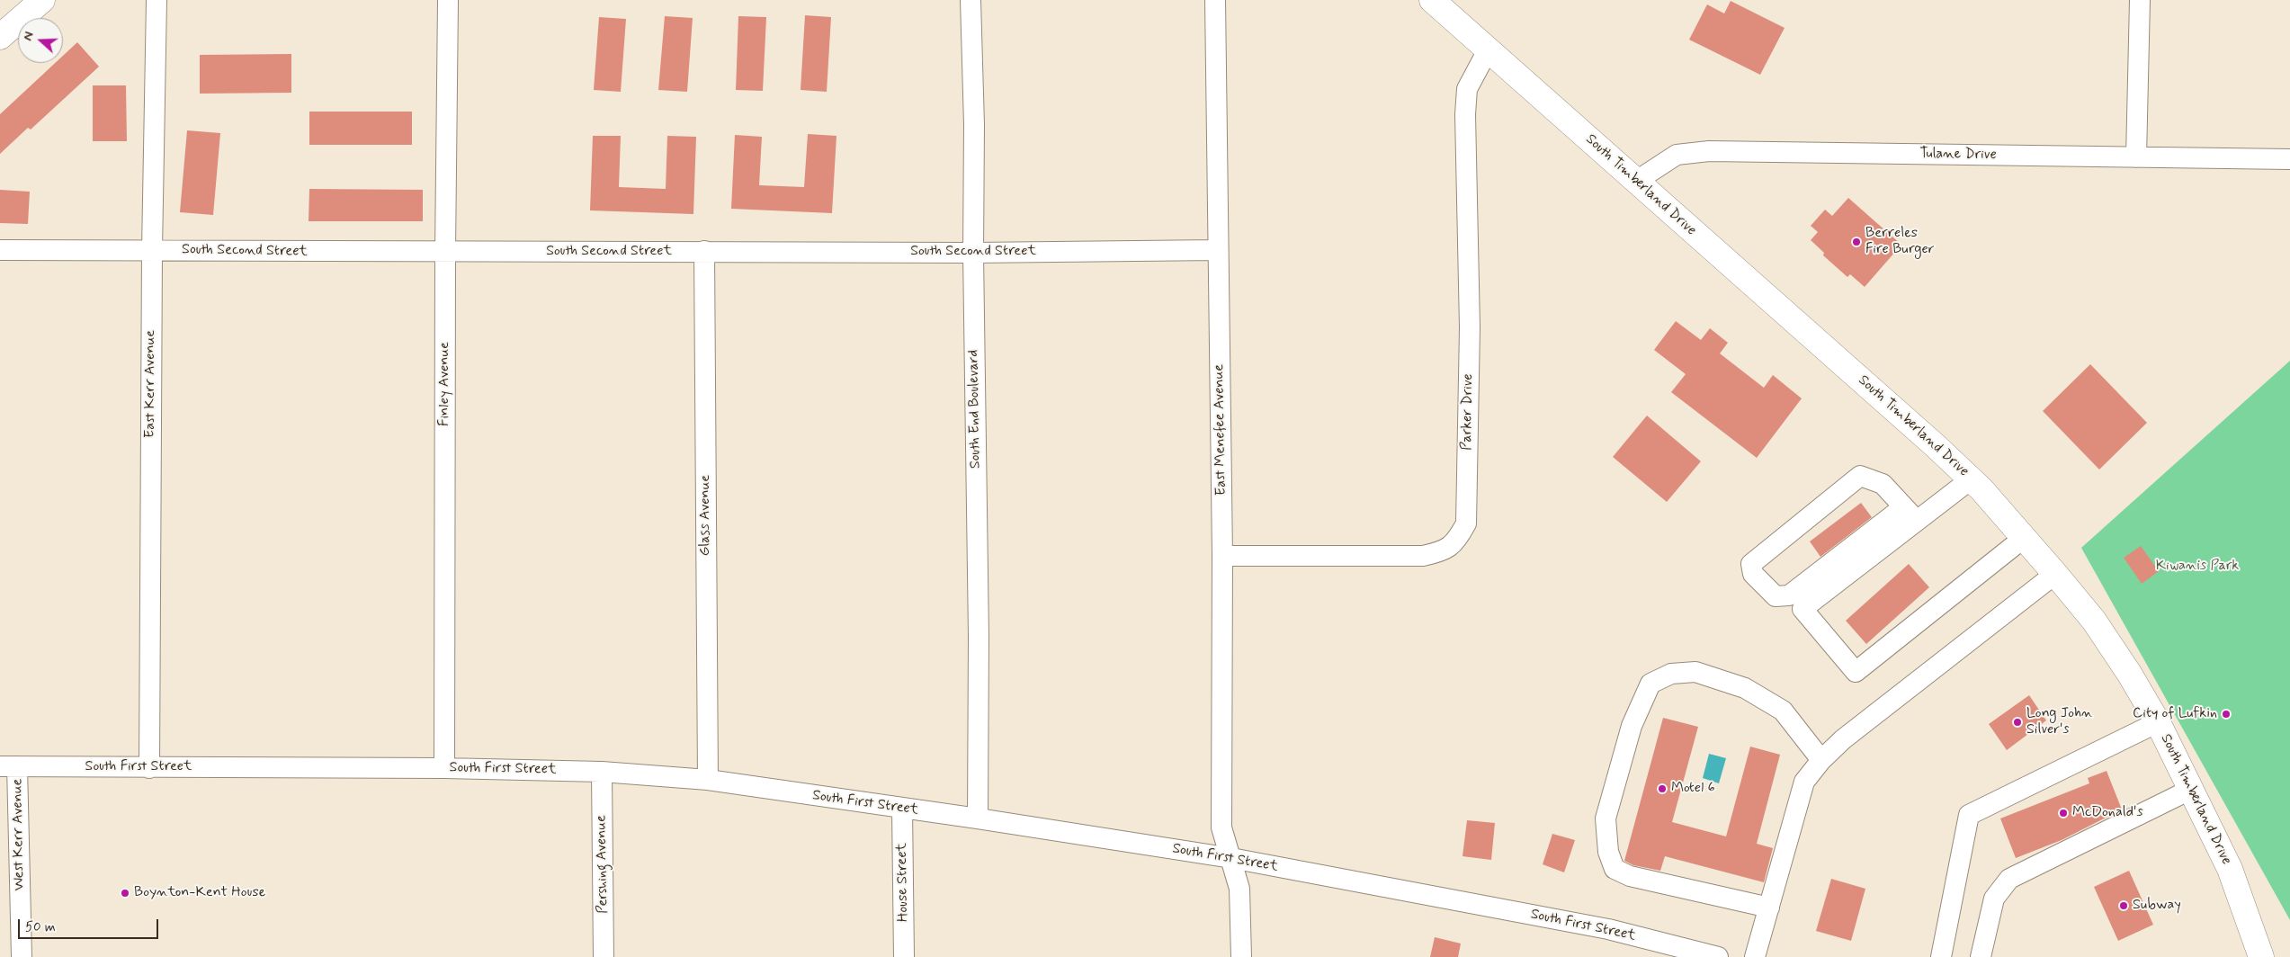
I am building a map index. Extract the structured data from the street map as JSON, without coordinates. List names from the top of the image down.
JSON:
{
  "streets": {
    "main road": ["South Timberland Drive"],
    "street": [
      "Tulane Drive",
      "South Second Street",
      "East Kerr Avenue",
      "Finley Avenue",
      "South End Boulevard",
      "Parker Drive",
      "East Menefee Avenue",
      "Glass Avenue",
      "South First Street",
      "West Kerr Avenue",
      "Pershing Avenue",
      "House Street"
    ]
  },
  "crossings": [
    ["Tulane Drive", "South Timberland Drive"],
    ["South Timberland Drive", "Parker Drive"],
    ["South Second Street", "East Kerr Avenue"],
    ["South Second Street", "Finley Avenue"],
    ["South Second Street", "South End Boulevard"],
    ["South Second Street", "East Menefee Avenue"],
    ["South Second Street", "Glass Avenue"],
    ["East Kerr Avenue", "South First Street"],
    ["Finley Avenue", "South First Street"],
    ["South End Boulevard", "South First Street"],
    ["Parker Drive", "East Menefee Avenue"],
    ["East Menefee Avenue", "South First Street"],
    ["Glass Avenue", "South First Street"],
    ["South First Street", "West Kerr Avenue"],
    ["South First Street", "Pershing Avenue"],
    ["South First Street", "House Street"]
  ],
  "parks": ["Kiwanis Park"],
  "places": [
    "Berreles Fire Burger",
    "City of Lufkin",
    "Long John Silver's",
    "Motel 6",
    "McDonald's",
    "Boynton-Kent House",
    "Subway"
  ],
  "scale_bar": "50 m",
  "north": "left"
}
